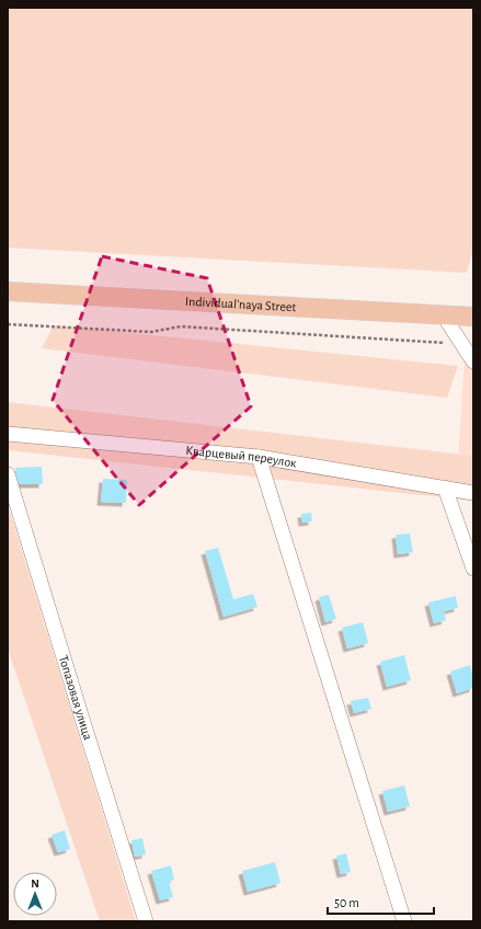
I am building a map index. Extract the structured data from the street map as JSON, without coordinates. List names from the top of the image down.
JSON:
{
  "streets": {
    "main road": ["Individual'naya Street"],
    "street": ["Кварцевый переулок", "Топазовая улица"]
  },
  "scale_bar": "50 m",
  "north": "top"
}
